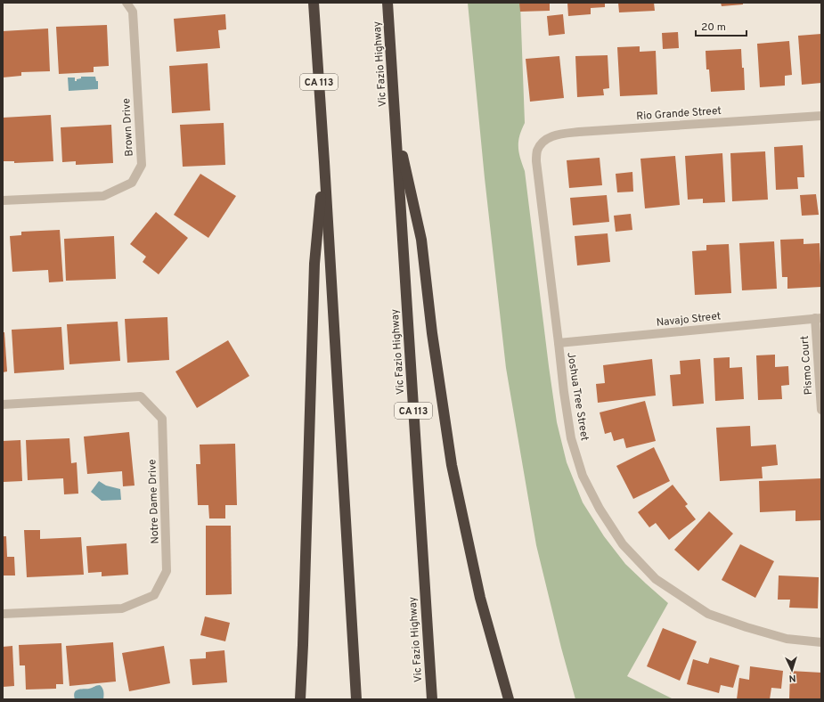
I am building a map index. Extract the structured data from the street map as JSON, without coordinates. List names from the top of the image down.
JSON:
{
  "streets": {
    "highway": ["Vic Fazio Highway", "CA 113"],
    "street": [
      "Rio Grande Street",
      "Brown Drive",
      "Navajo Street",
      "Pismo Court",
      "Joshua Tree Street",
      "Notre Dame Drive"
    ]
  },
  "crossings": [
    ["Rio Grande Street", "Joshua Tree Street"],
    ["Navajo Street", "Pismo Court"],
    ["Navajo Street", "Joshua Tree Street"]
  ],
  "scale_bar": "20 m",
  "north": "bottom"
}
